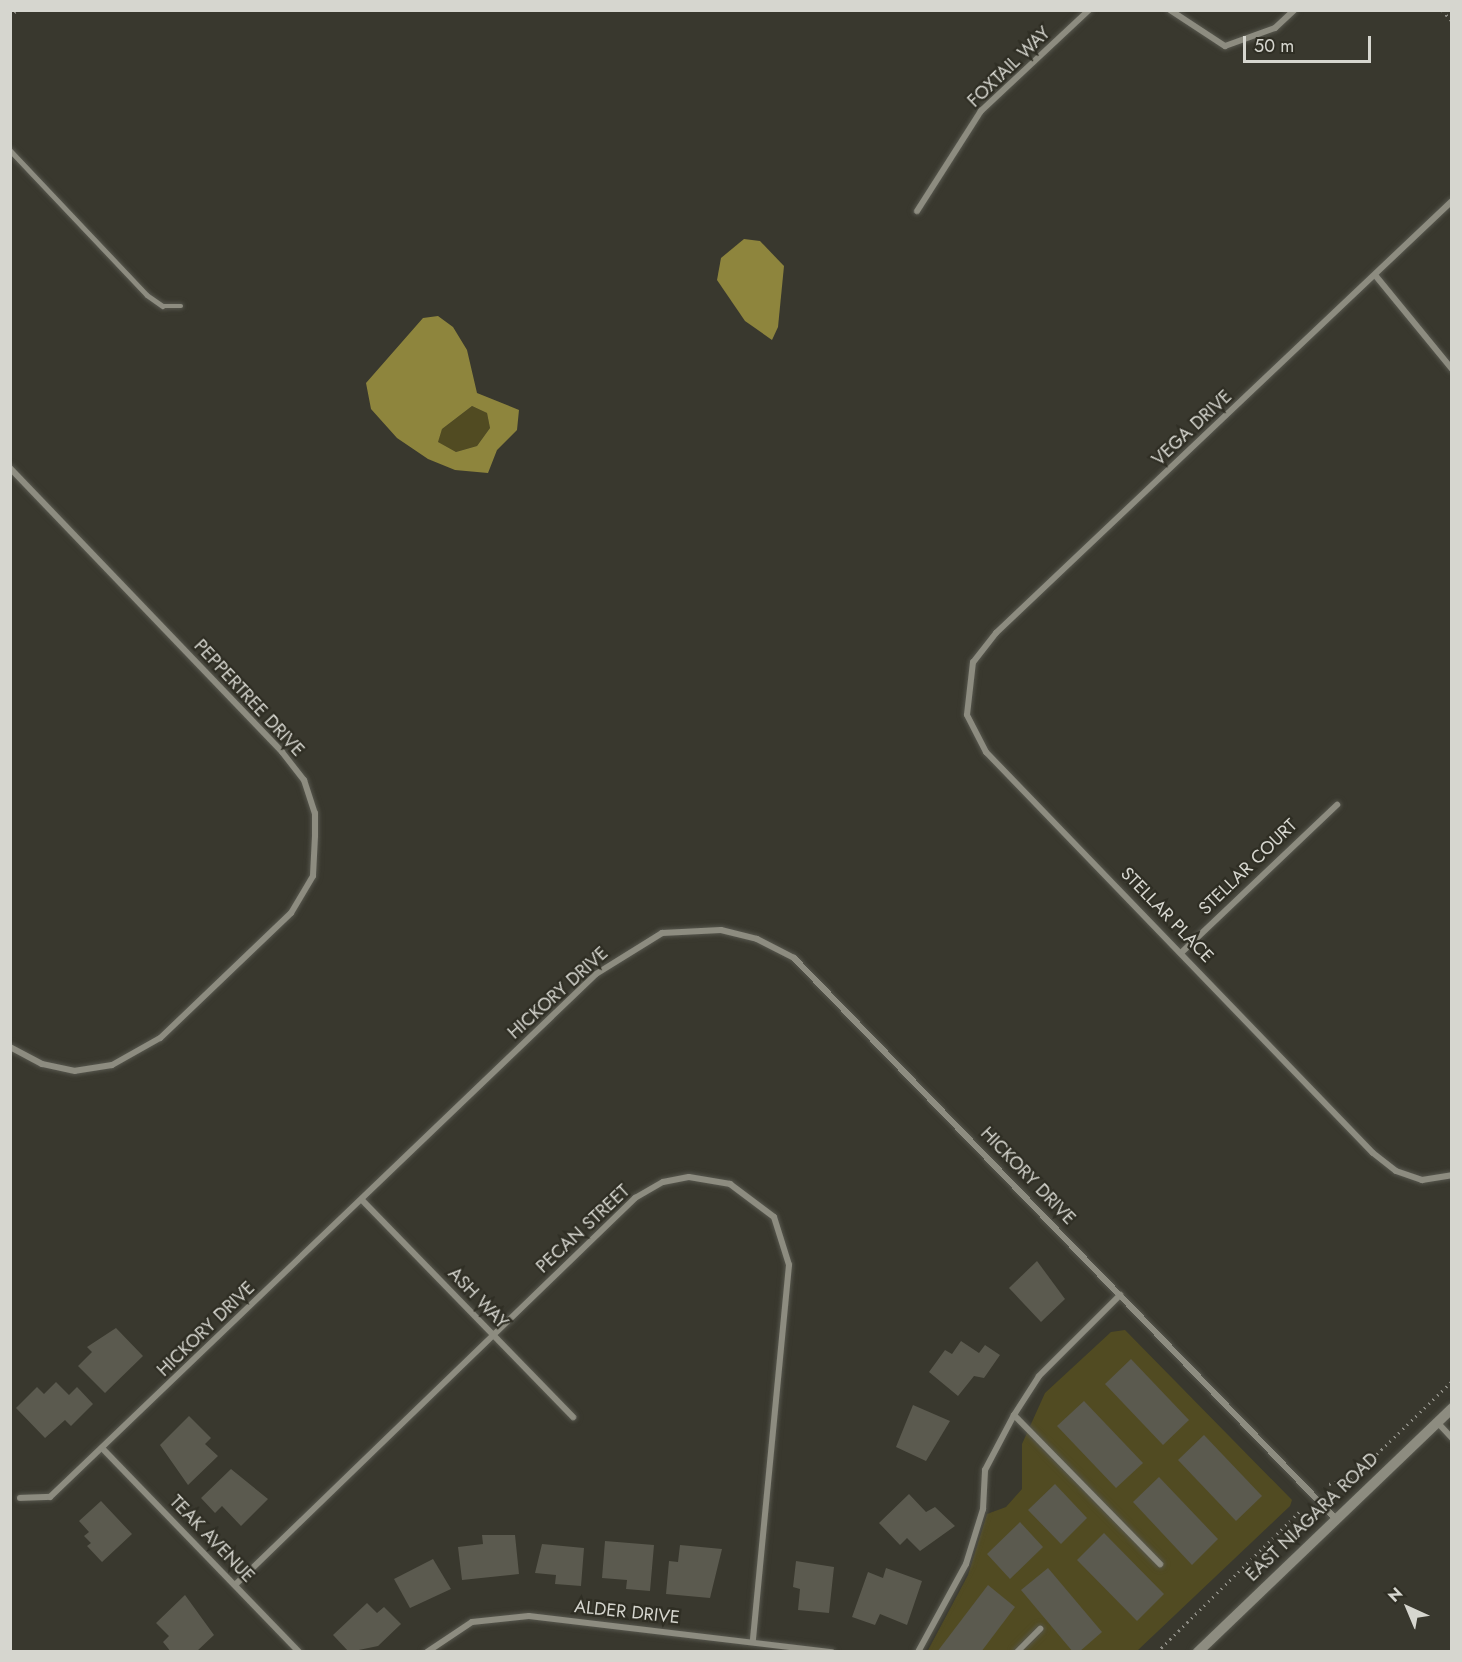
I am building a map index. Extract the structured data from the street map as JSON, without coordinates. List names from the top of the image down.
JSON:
{
  "streets": {
    "street": [
      "FOXTAIL WAY",
      "VEGA DRIVE",
      "PEPPERTREE DRIVE",
      "STELLAR COURT",
      "STELLAR PLACE",
      "HICKORY DRIVE",
      "PECAN STREET",
      "ASH WAY",
      "EAST NIAGARA ROAD",
      "TEAK AVENUE",
      "ALDER DRIVE"
    ]
  },
  "crossings": [
    ["VEGA DRIVE", "STELLAR PLACE"],
    ["STELLAR COURT", "STELLAR PLACE"],
    ["HICKORY DRIVE", "ASH WAY"],
    ["HICKORY DRIVE", "EAST NIAGARA ROAD"],
    ["HICKORY DRIVE", "TEAK AVENUE"],
    ["PECAN STREET", "ASH WAY"],
    ["PECAN STREET", "TEAK AVENUE"],
    ["PECAN STREET", "ALDER DRIVE"]
  ],
  "scale_bar": "50 m",
  "north": "top left"
}
